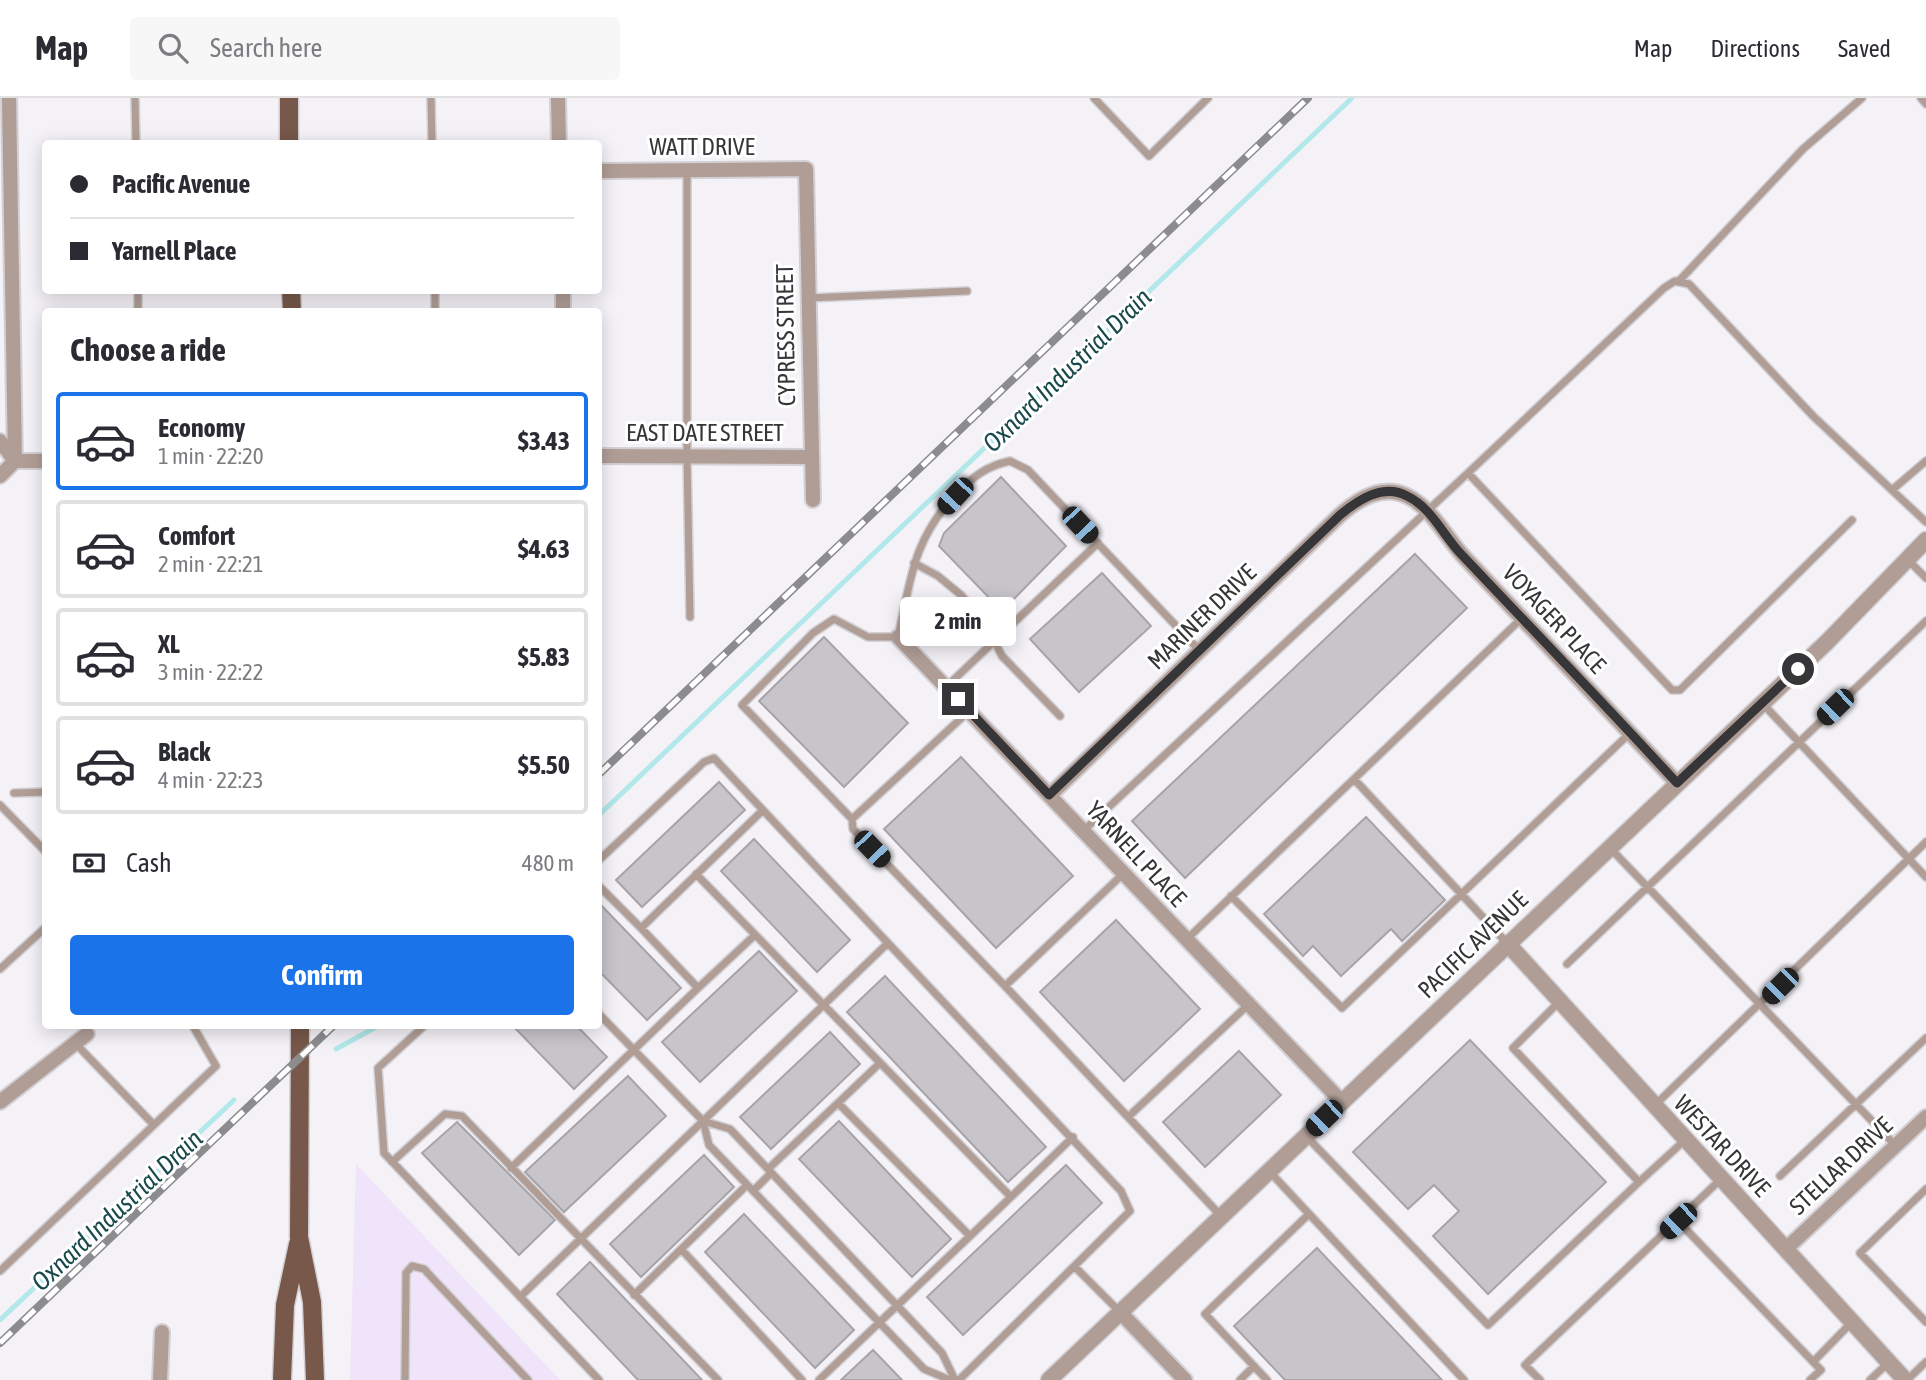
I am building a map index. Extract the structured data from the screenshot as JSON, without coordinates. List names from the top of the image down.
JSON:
{
  "streets": {
    "street": [
      "WATT DRIVE",
      "CYPRESS STREET",
      "EAST DATE STREET",
      "MARINER DRIVE",
      "VOYAGER PLACE",
      "YARNELL PLACE",
      "PACIFIC AVENUE",
      "WESTAR DRIVE",
      "STELLAR DRIVE"
    ]
  },
  "crossings": [
    ["WATT DRIVE", "CYPRESS STREET"],
    ["CYPRESS STREET", "EAST DATE STREET"],
    ["MARINER DRIVE", "VOYAGER PLACE"],
    ["MARINER DRIVE", "YARNELL PLACE"],
    ["VOYAGER PLACE", "PACIFIC AVENUE"],
    ["YARNELL PLACE", "PACIFIC AVENUE"],
    ["PACIFIC AVENUE", "WESTAR DRIVE"],
    ["WESTAR DRIVE", "STELLAR DRIVE"]
  ],
  "water": ["Oxnard Industrial Drain"],
  "page": {
    "header": "Map",
    "search": "Search here",
    "nav": ["Map", "Directions", "Saved"],
    "banner": ["Pacific Avenue", "Yarnell Place"],
    "heading": "Choose a ride",
    "list": [
      {
        "name": "Economy",
        "note": "1 min · 22:20",
        "value": "$3.43"
      },
      {
        "name": "Comfort",
        "note": "2 min · 22:21",
        "value": "$4.63"
      },
      {
        "name": "XL",
        "note": "3 min · 22:22",
        "value": "$5.83"
      },
      {
        "name": "Black",
        "note": "4 min · 22:23",
        "value": "$5.50"
      }
    ],
    "bubble": "2 min",
    "pay": ["Cash", "480 m"],
    "buttons": "Confirm"
  }
}
